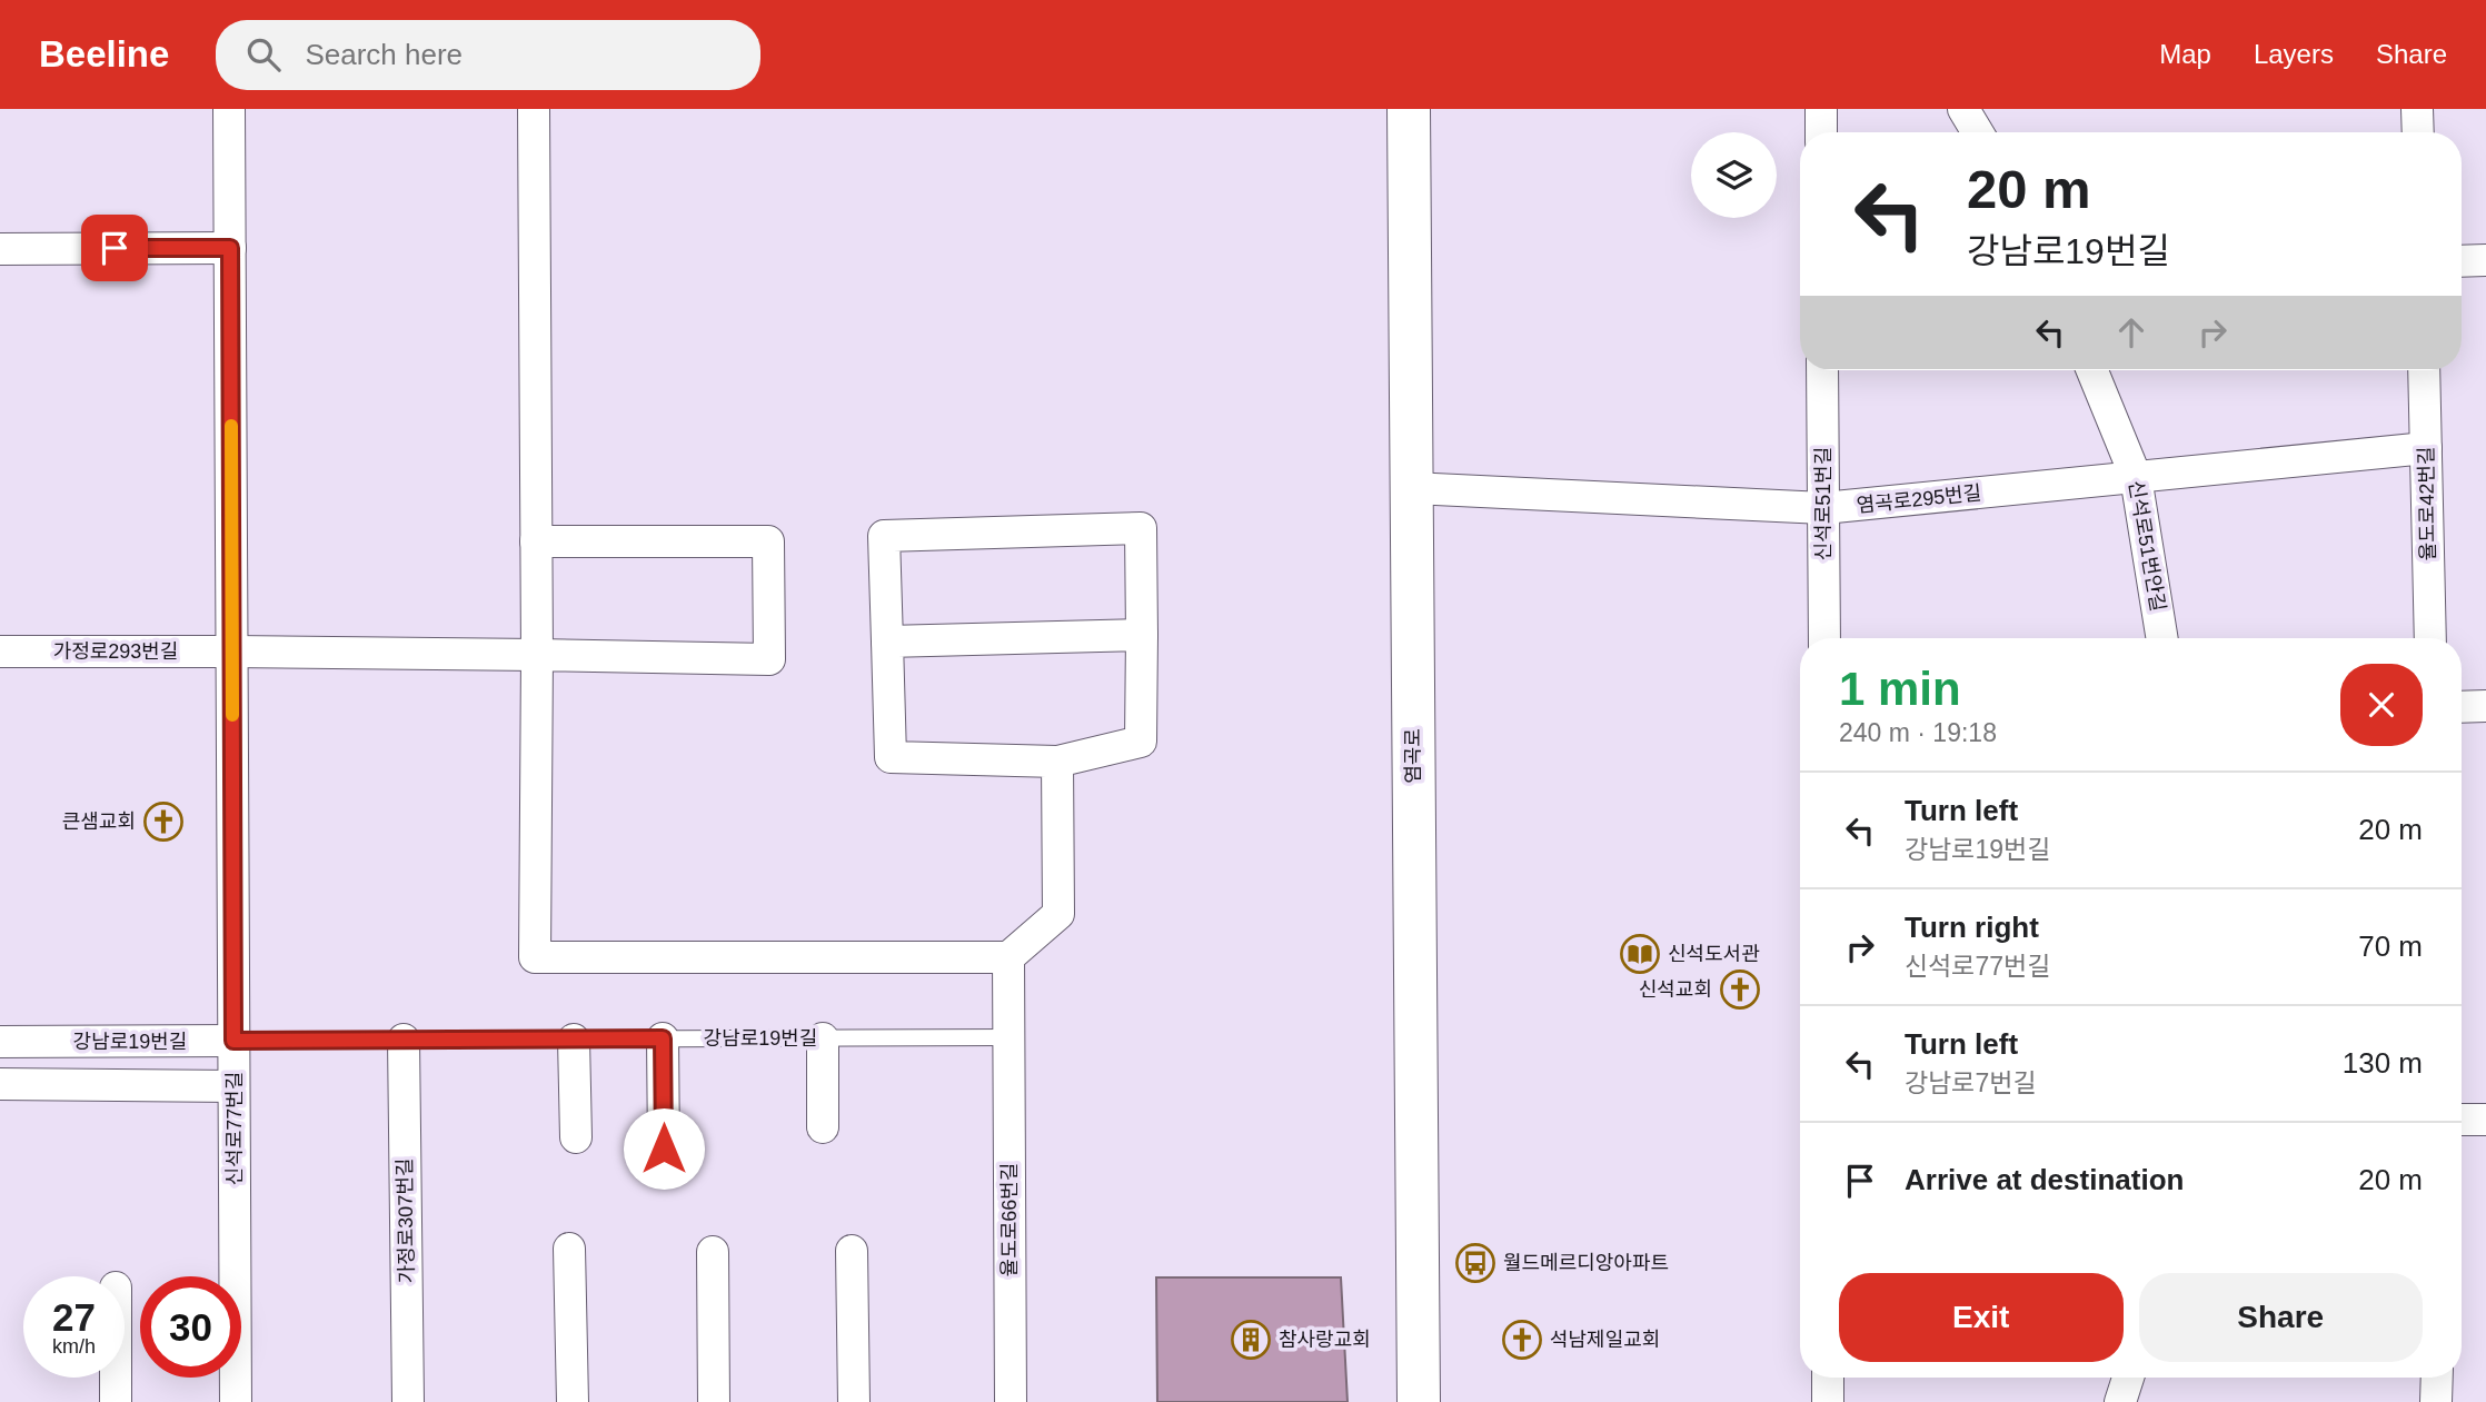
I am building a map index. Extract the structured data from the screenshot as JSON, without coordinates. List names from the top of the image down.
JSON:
{
  "streets": {
    "street": [
      "염곡로295번길",
      "신석로51번길",
      "율도로42번길",
      "신석로51번안길",
      "가정로293번길",
      "염곡로",
      "강남로19번길",
      "신석로77번길",
      "율도로66번길",
      "가정로307번길"
    ]
  },
  "crossings": [
    ["염곡로295번길", "신석로51번길"],
    ["염곡로295번길", "율도로42번길"],
    ["염곡로295번길", "신석로51번안길"],
    ["염곡로295번길", "염곡로"],
    ["가정로293번길", "신석로77번길"],
    ["강남로19번길", "신석로77번길"],
    ["강남로19번길", "율도로66번길"],
    ["강남로19번길", "가정로307번길"]
  ],
  "places": {
    "church": ["큰샘교회", "신석교회", "석남제일교회"],
    "library": ["신석도서관"],
    "bus stop": ["월드메르디앙아파트"],
    "building": ["참사랑교회"]
  },
  "page": {
    "header": "Beeline",
    "search": "Search here",
    "nav": ["Map", "Layers", "Share"],
    "turn": ["20 m", "강남로19번길"],
    "heading": ["1 min", "240 m · 19:18"],
    "list": [
      {
        "name": "Turn left",
        "note": "강남로19번길",
        "value": "20 m"
      },
      {
        "name": "Turn right",
        "note": "신석로77번길",
        "value": "70 m"
      },
      {
        "name": "Turn left",
        "note": "강남로7번길",
        "value": "130 m"
      },
      {
        "name": "Arrive at destination",
        "value": "20 m"
      }
    ],
    "buttons": ["Exit", "Share"],
    "speed": "27 km/h",
    "limit": "30"
  }
}
